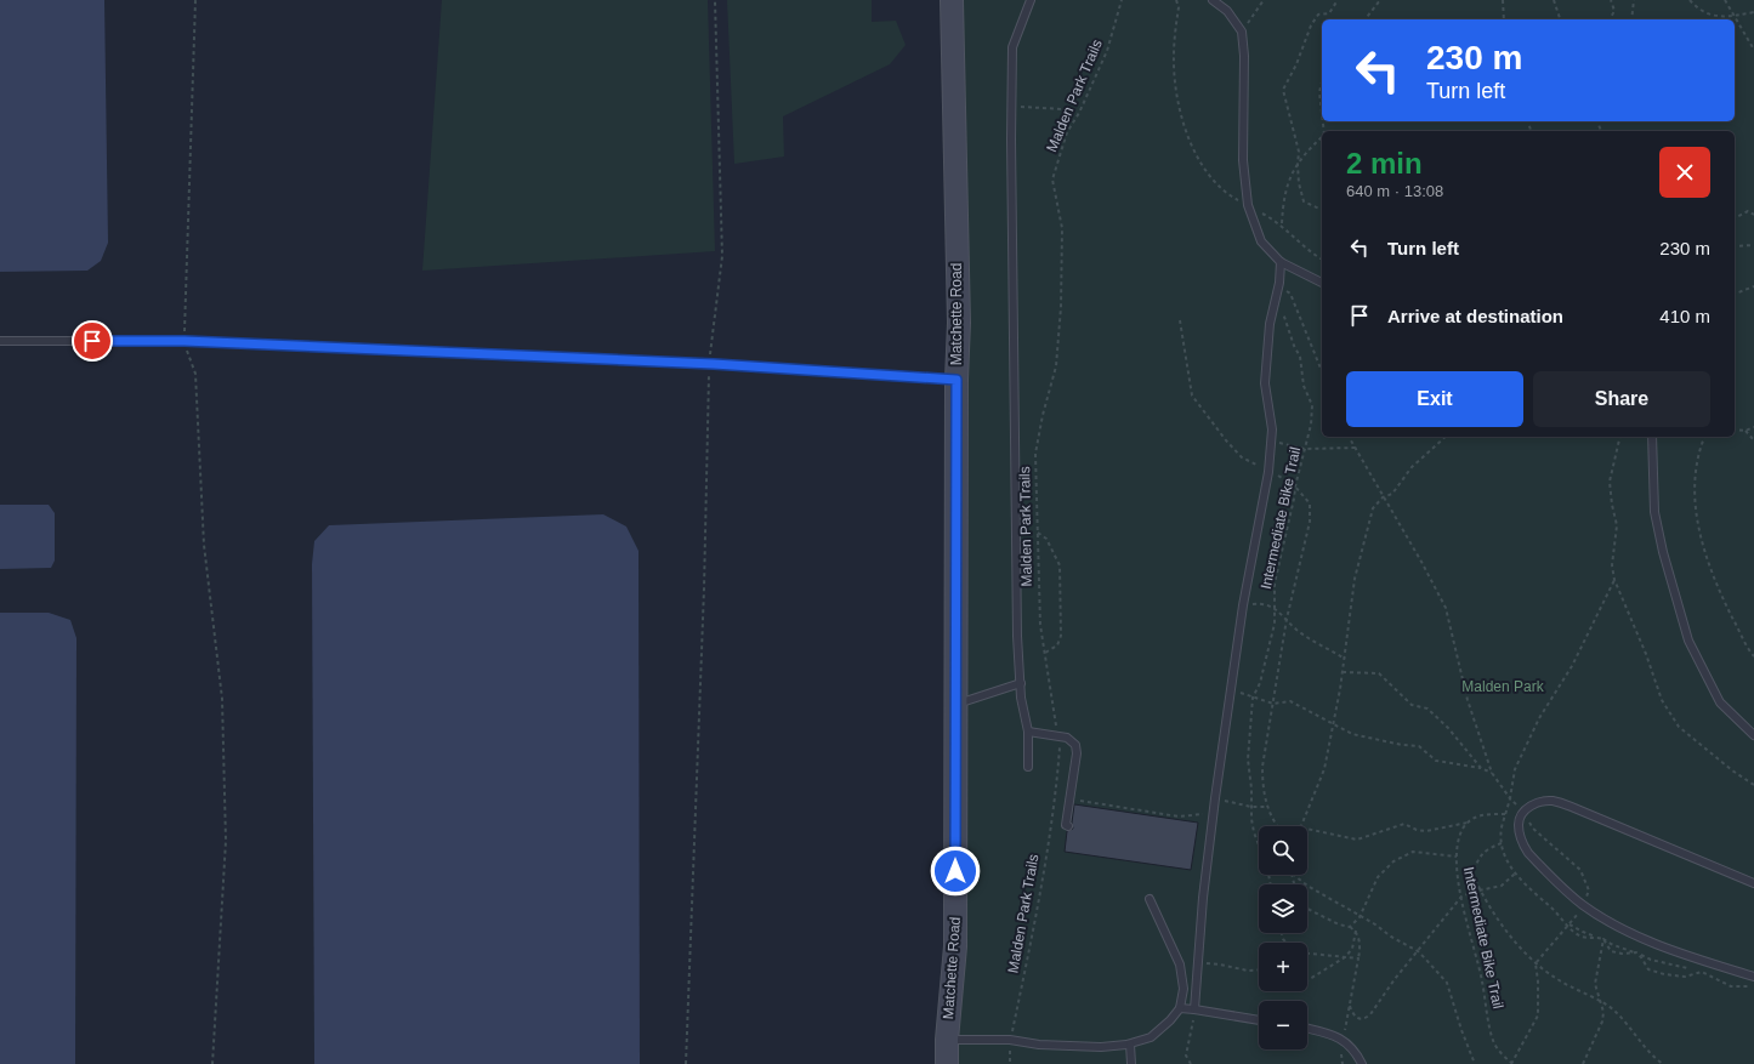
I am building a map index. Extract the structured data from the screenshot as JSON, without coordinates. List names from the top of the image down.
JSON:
{
  "streets": {
    "main road": ["Matchette Road"],
    "path": ["Malden Park Trails", "Intermediate Bike Trail"]
  },
  "parks": ["Malden Park"],
  "page": {
    "turn": ["230 m", "Turn left"],
    "heading": ["2 min", "640 m · 13:08"],
    "list": [
      {
        "name": "Turn left",
        "value": "230 m"
      },
      {
        "name": "Arrive at destination",
        "value": "410 m"
      }
    ],
    "buttons": ["Exit", "Share"],
    "map_buttons": ["+", "−"]
  }
}
